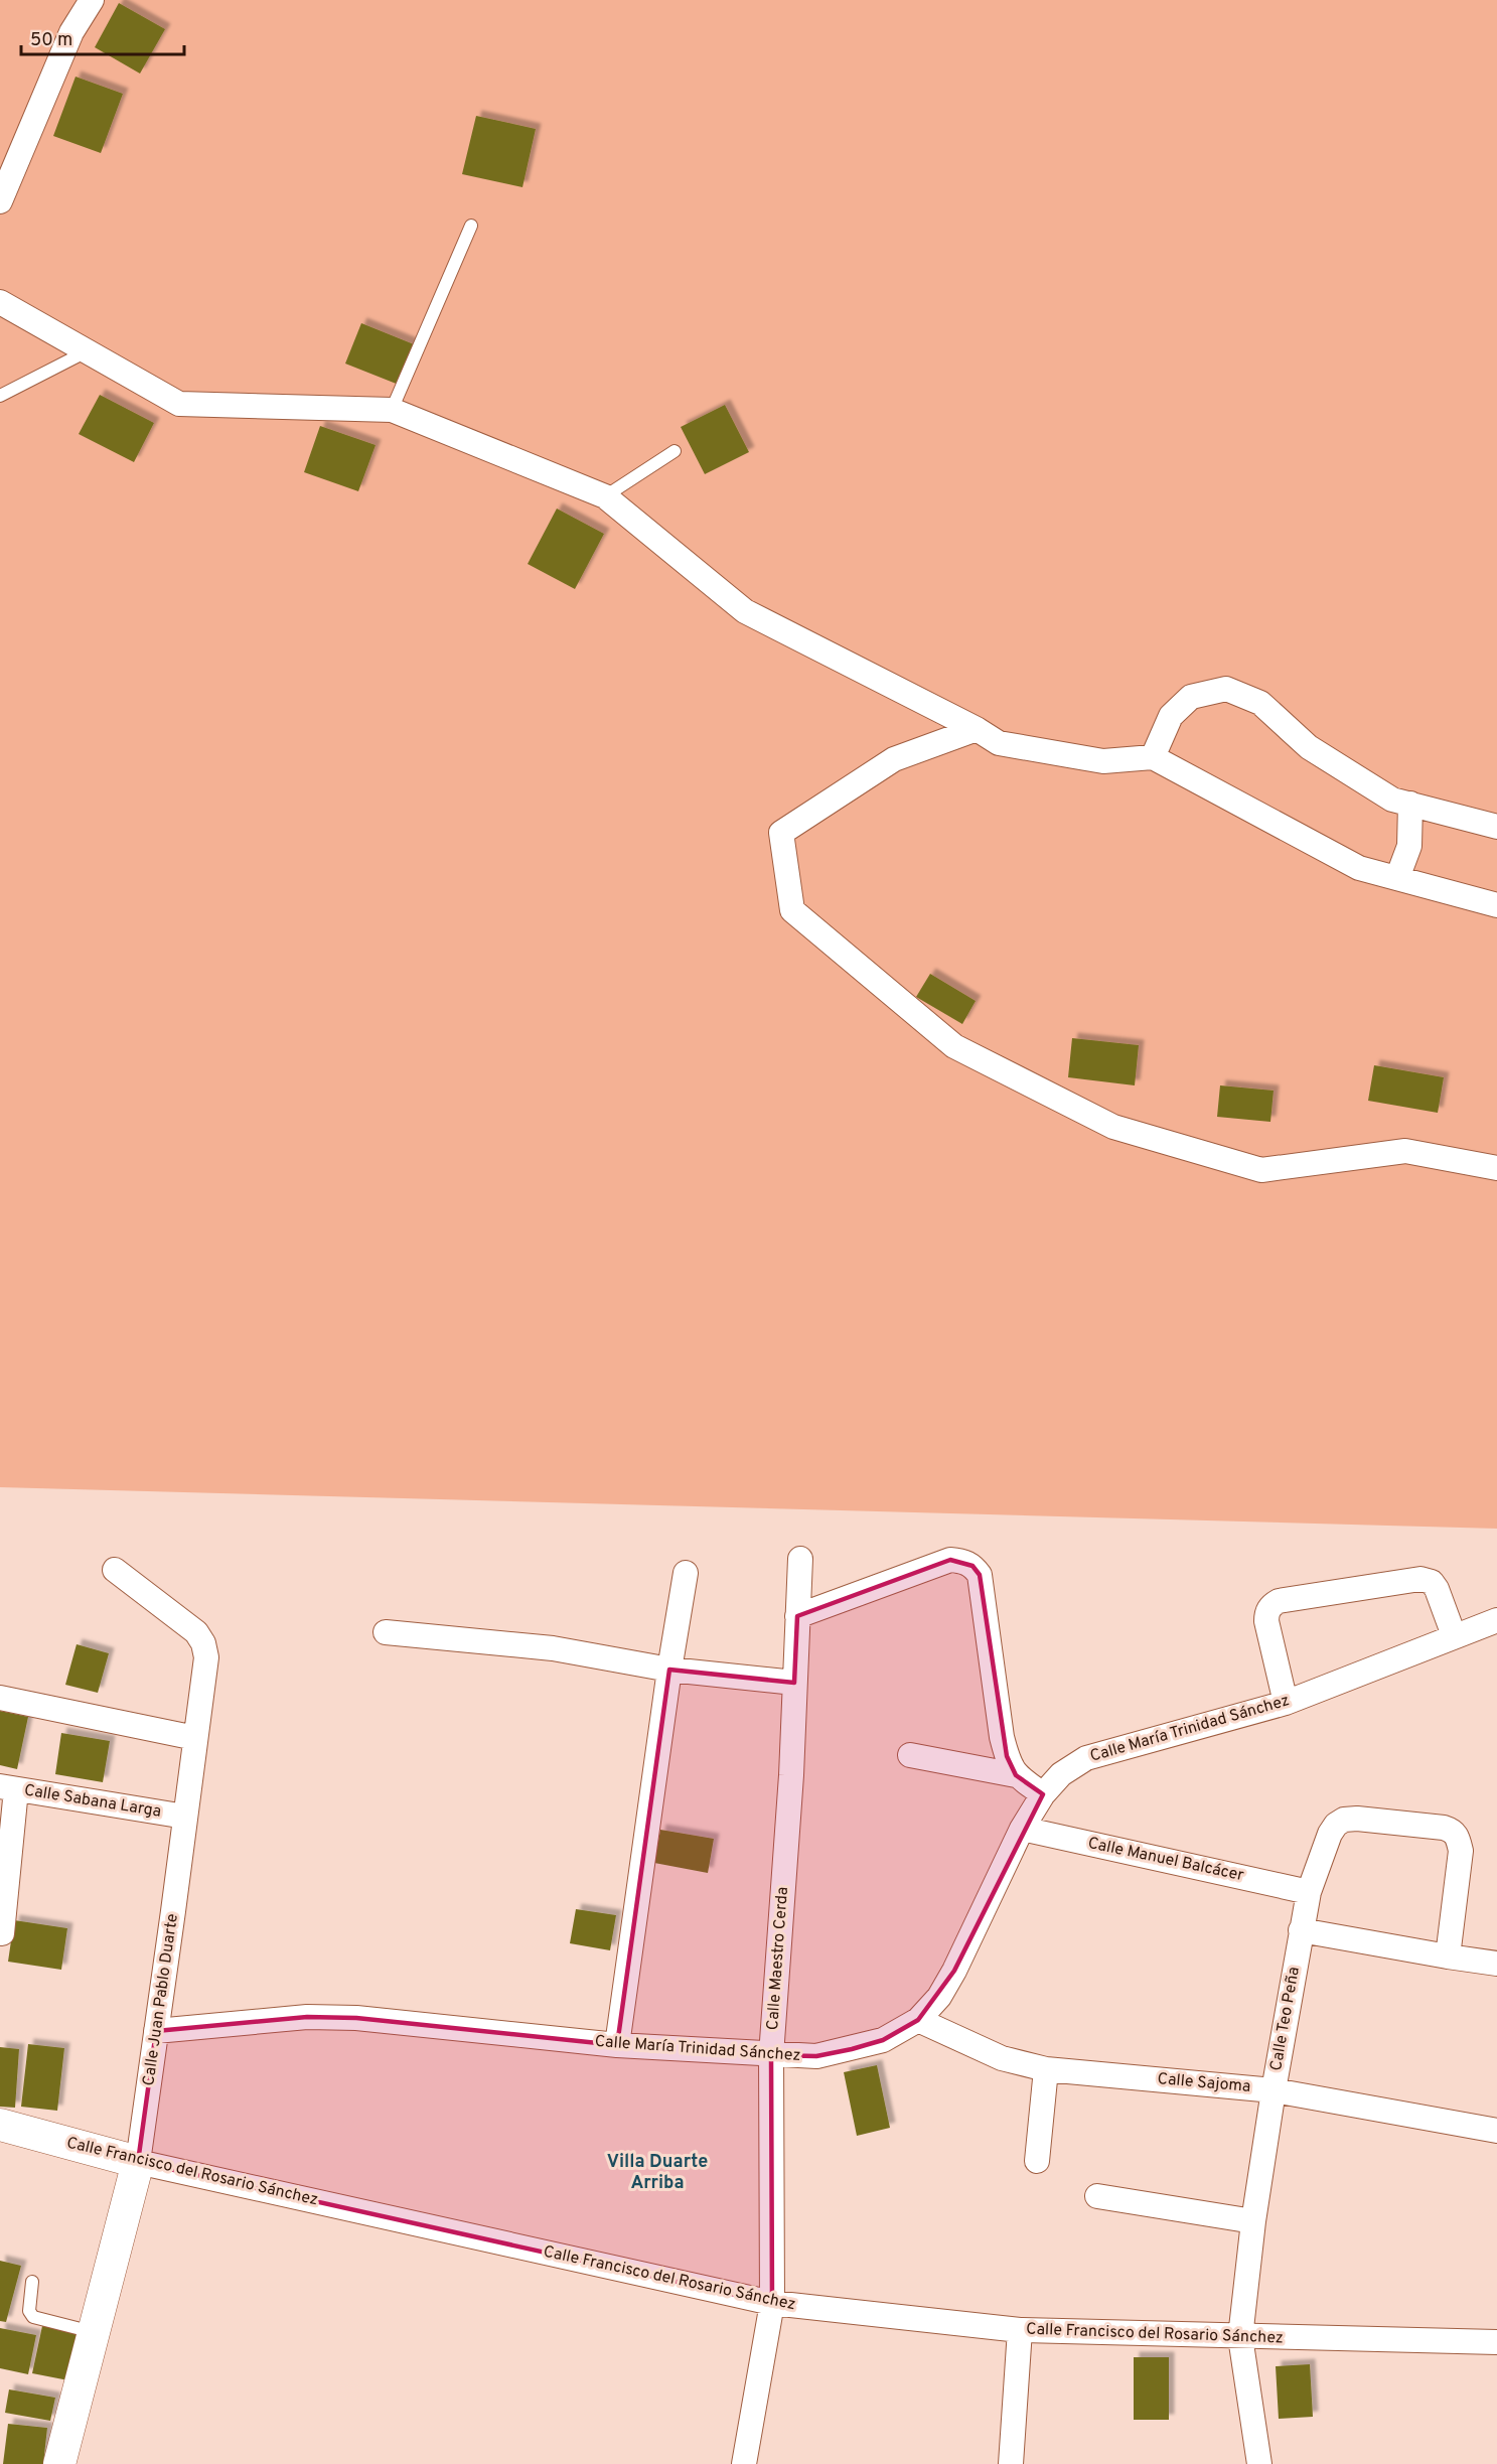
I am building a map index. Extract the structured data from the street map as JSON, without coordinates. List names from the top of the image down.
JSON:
{
  "streets": {
    "street": [
      "Calle María Trinidad Sánchez",
      "Calle Sabana Larga",
      "Calle Manuel Balcácer",
      "Calle Maestro Cerda",
      "Calle Juan Pablo Duarte",
      "Calle Teo Peña",
      "Calle Sajoma",
      "Calle Francisco del Rosario Sánchez"
    ]
  },
  "crossings": [
    ["Calle María Trinidad Sánchez", "Calle Manuel Balcácer"],
    ["Calle María Trinidad Sánchez", "Calle Maestro Cerda"],
    ["Calle María Trinidad Sánchez", "Calle Juan Pablo Duarte"],
    ["Calle María Trinidad Sánchez", "Calle Sajoma"],
    ["Calle Sabana Larga", "Calle Juan Pablo Duarte"],
    ["Calle Manuel Balcácer", "Calle Teo Peña"],
    ["Calle Maestro Cerda", "Calle Francisco del Rosario Sánchez"],
    ["Calle Juan Pablo Duarte", "Calle Francisco del Rosario Sánchez"],
    ["Calle Teo Peña", "Calle Sajoma"],
    ["Calle Teo Peña", "Calle Francisco del Rosario Sánchez"]
  ],
  "districts": ["Villa Duarte Arriba"],
  "scale_bar": "50 m"
}
